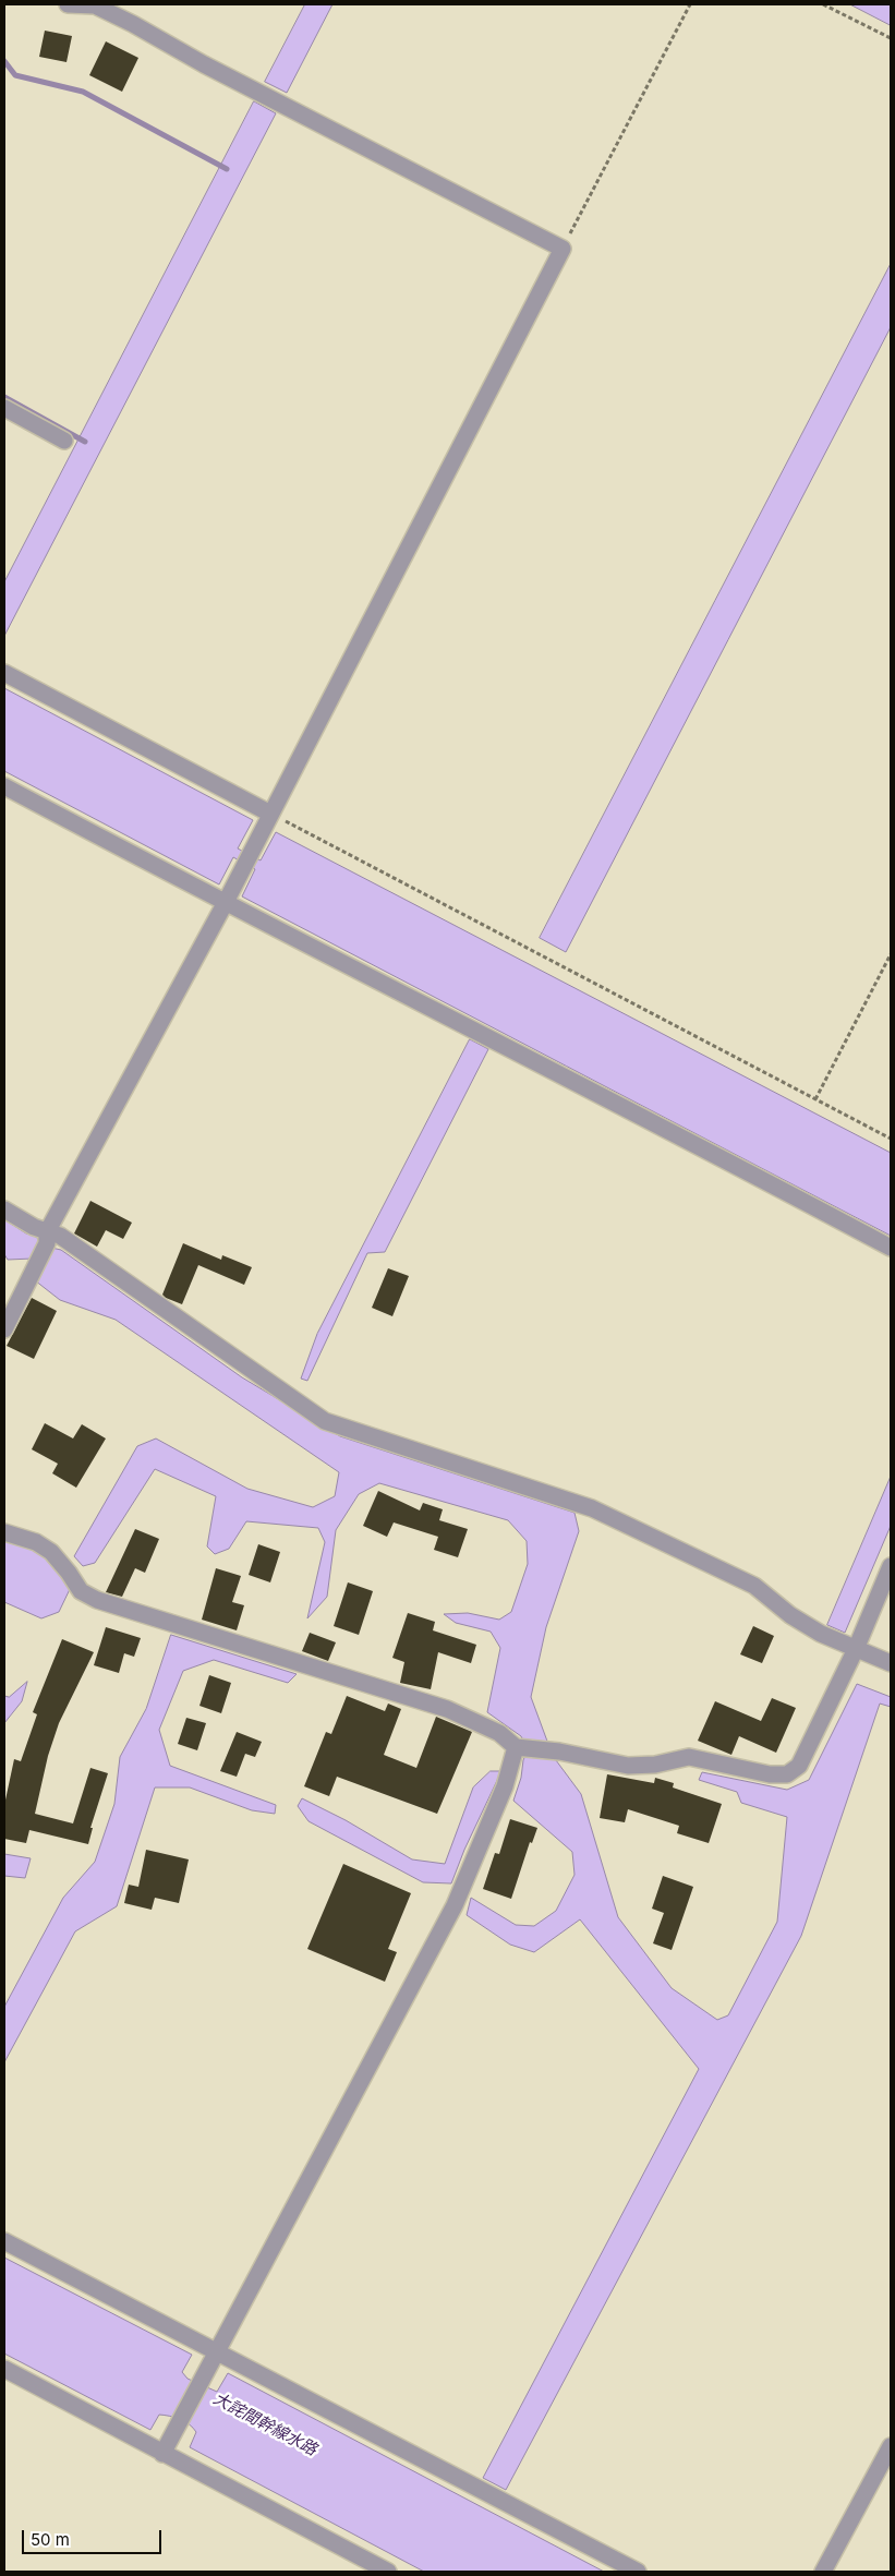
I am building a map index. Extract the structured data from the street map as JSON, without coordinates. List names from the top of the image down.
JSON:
{
  "water": ["大詫間幹線水路"],
  "scale_bar": "50 m"
}
